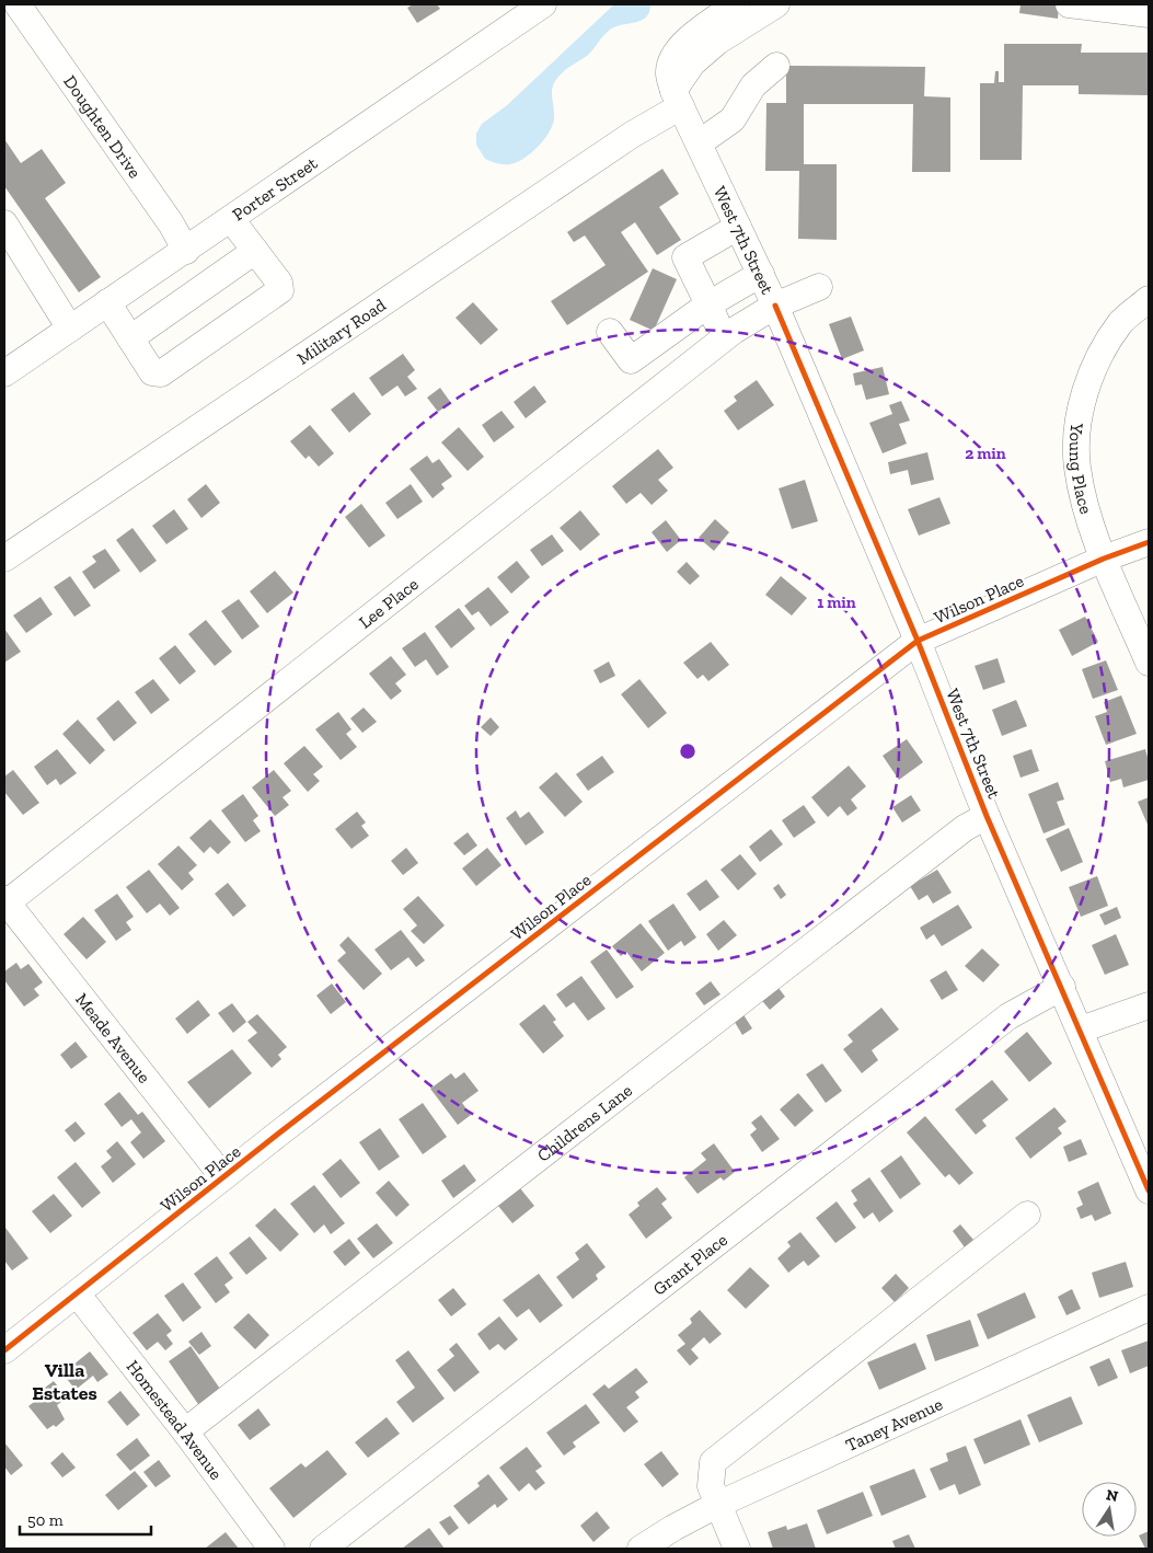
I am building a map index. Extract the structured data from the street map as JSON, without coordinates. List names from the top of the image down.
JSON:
{
  "streets": {
    "street": [
      "Doughten Drive",
      "Porter Street",
      "West 7th Street",
      "Military Road",
      "Young Place",
      "Wilson Place",
      "Lee Place",
      "Meade Avenue",
      "Childrens Lane",
      "Grant Place",
      "Homestead Avenue",
      "Taney Avenue"
    ]
  },
  "crossings": [
    ["Doughten Drive", "Porter Street"],
    ["West 7th Street", "Military Road"],
    ["West 7th Street", "Wilson Place"],
    ["West 7th Street", "Lee Place"],
    ["West 7th Street", "Childrens Lane"],
    ["West 7th Street", "Grant Place"],
    ["Young Place", "Wilson Place"],
    ["Wilson Place", "Meade Avenue"],
    ["Wilson Place", "Homestead Avenue"],
    ["Lee Place", "Meade Avenue"],
    ["Childrens Lane", "Homestead Avenue"]
  ],
  "districts": ["Villa Estates"],
  "scale_bar": "50 m",
  "north": "top",
  "rings": ["2 min", "1 min"]
}
